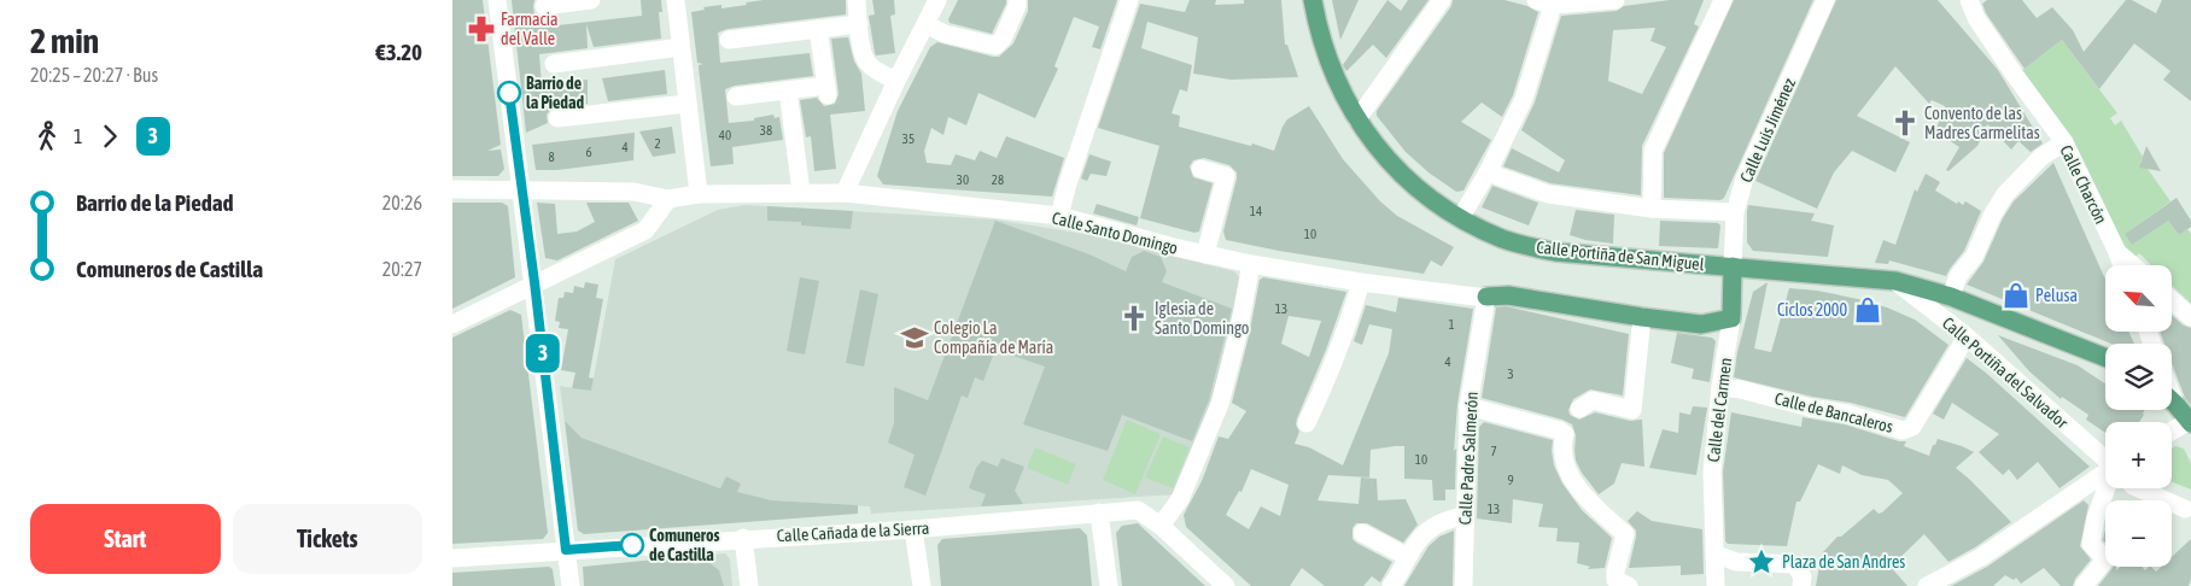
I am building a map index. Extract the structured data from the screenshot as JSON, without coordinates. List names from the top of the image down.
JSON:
{
  "streets": {
    "main road": ["Calle Portiña de San Miguel", "Calle Portiña del Salvador", "Calle del Carmen"],
    "street": [
      "Calle Luis Jiménez",
      "Calle Charcón",
      "Calle Santo Domingo",
      "Calle de Bancaleros",
      "Calle Padre Salmerón",
      "Calle Cañada de la Sierra"
    ]
  },
  "crossings": [
    ["Calle Luis Jiménez", "Calle Portiña de San Miguel"],
    ["Calle Luis Jiménez", "Calle Portiña del Salvador"],
    ["Calle Luis Jiménez", "Calle del Carmen"],
    ["Calle Santo Domingo", "Calle Padre Salmerón"],
    ["Calle Portiña de San Miguel", "Calle Portiña del Salvador"],
    ["Calle Portiña de San Miguel", "Calle del Carmen"],
    ["Calle Portiña del Salvador", "Calle del Carmen"],
    ["Calle Portiña del Salvador", "Calle de Bancaleros"],
    ["Calle del Carmen", "Calle de Bancaleros"]
  ],
  "places": {
    "pharmacy": ["Farmacia del Valle"],
    "other": ["Barrio de la Piedad", "Comuneros de Castilla"],
    "church": ["Convento de las Madres Carmelitas", "Iglesia de Santo Domingo"],
    "shop": ["Pelusa", "Ciclos 2000"],
    "school or university": ["Colegio La Compañía de María"],
    "place": ["Plaza de San Andres"]
  },
  "lines": ["bus line 3"],
  "house_numbers": [
    "38",
    "40",
    "35",
    "2",
    "4",
    "6",
    "8",
    "30",
    "28",
    "14",
    "10",
    "13",
    "1",
    "4",
    "3",
    "7",
    "10",
    "9",
    "13"
  ],
  "north": "top left",
  "page": {
    "heading": ["2 min", "20:25 – 20:27 · Bus", "€3.20"],
    "on_map": "3",
    "legs": ["1", "3"],
    "list": [
      {
        "name": "Barrio de la Piedad",
        "value": "20:26"
      },
      {
        "name": "Comuneros de Castilla",
        "value": "20:27"
      }
    ],
    "map_buttons": ["+", "−"],
    "buttons": ["Start", "Tickets"]
  }
}
